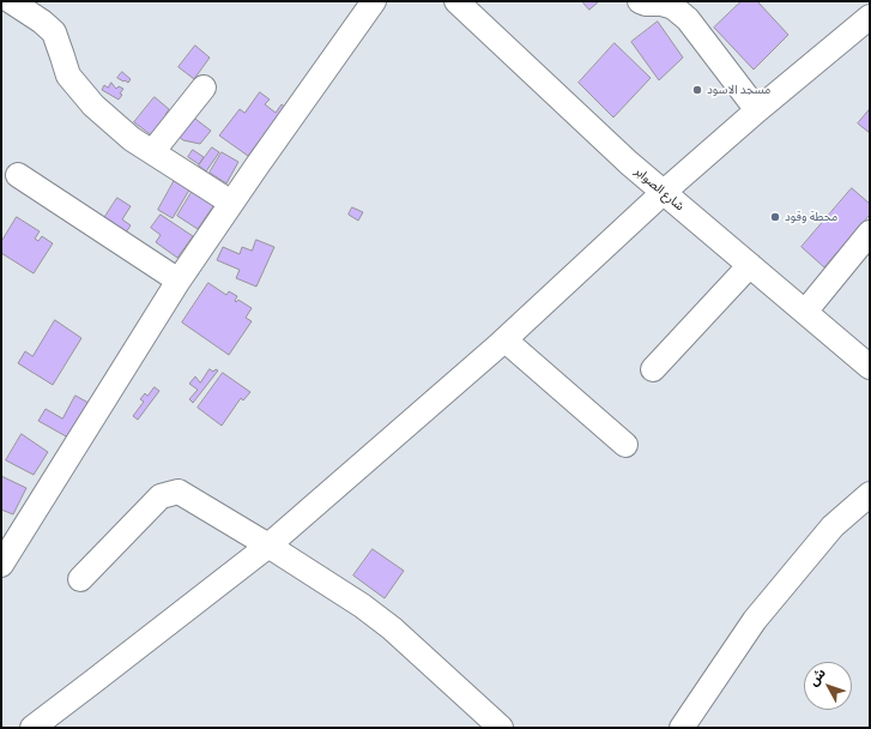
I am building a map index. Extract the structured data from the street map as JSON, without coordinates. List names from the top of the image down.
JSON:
{
  "streets": {
    "street": ["شارع الصوابر"]
  },
  "places": ["مسجد الاسود", "محطة وقود"],
  "north": "top left"
}
